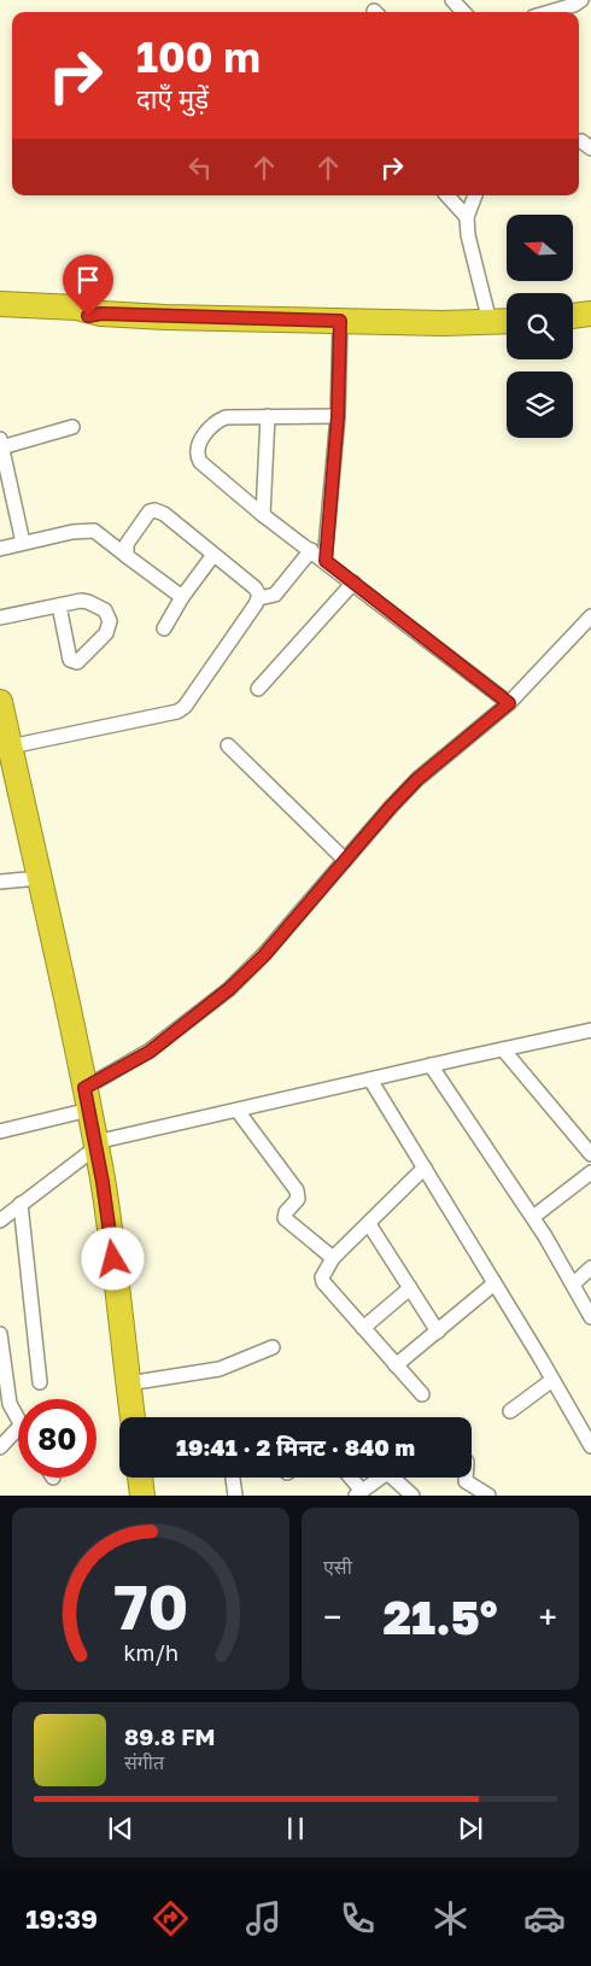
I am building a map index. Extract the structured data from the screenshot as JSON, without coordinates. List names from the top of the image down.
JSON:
{
  "north": "left",
  "page": {
    "turn": ["100 m", "दाएँ मुड़ें"],
    "limit": "80",
    "trip": "19:41 · 2 मिनट · 840 m",
    "tile": "एसी",
    "heat": ["−", "21.5°", "+"],
    "song": ["89.8 FM", "संगीत"],
    "tabs": "19:39",
    "gauge": ["70", "km/h"]
  }
}
